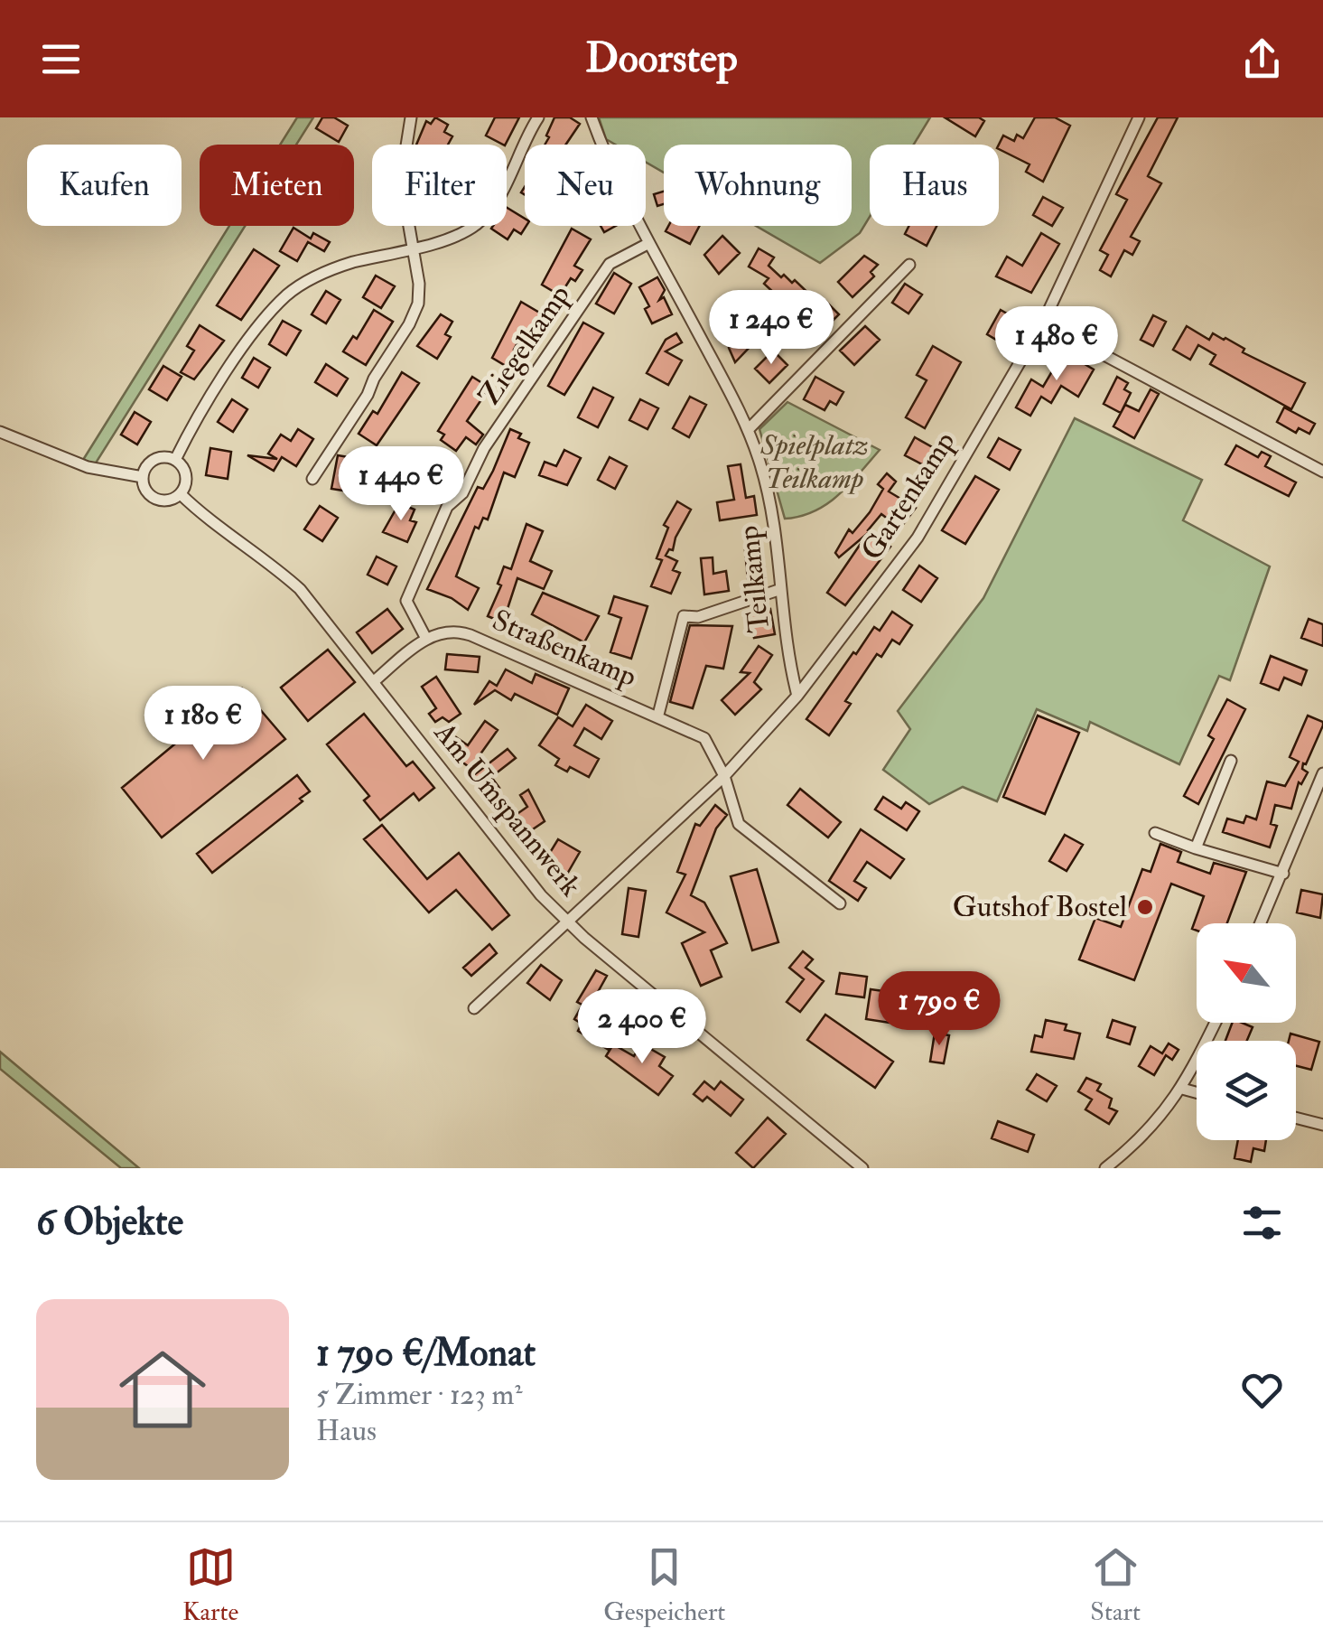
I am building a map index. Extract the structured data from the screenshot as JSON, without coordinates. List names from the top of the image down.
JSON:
{
  "streets": {
    "street": [
      "Ziegelkamp",
      "Gartenkamp",
      "Teilkamp",
      "Straßenkamp",
      "Am Umspannwerk"
    ]
  },
  "crossings": [
    ["Ziegelkamp", "Teilkamp"],
    ["Ziegelkamp", "Straßenkamp"],
    ["Gartenkamp", "Teilkamp"],
    ["Gartenkamp", "Straßenkamp"],
    ["Gartenkamp", "Am Umspannwerk"]
  ],
  "parks": ["Spielplatz Teilkamp"],
  "places": ["Gutshof Bostel"],
  "north": "top left",
  "page": {
    "header": "Doorstep",
    "chip": [
      "Kaufen",
      "Mieten",
      "Filter",
      "Neu",
      "Wohnung",
      "Haus"
    ],
    "price": [
      "1 240 €",
      "1 480 €",
      "1 440 €",
      "1 180 €",
      "1 790 €",
      "2 400 €"
    ],
    "heading": "6 Objekte",
    "list": [
      {
        "name": "1 790 €/Monat",
        "note": "5 Zimmer · 123 m² · Haus"
      }
    ],
    "tabs": ["Karte", "Gespeichert", "Start"]
  }
}
